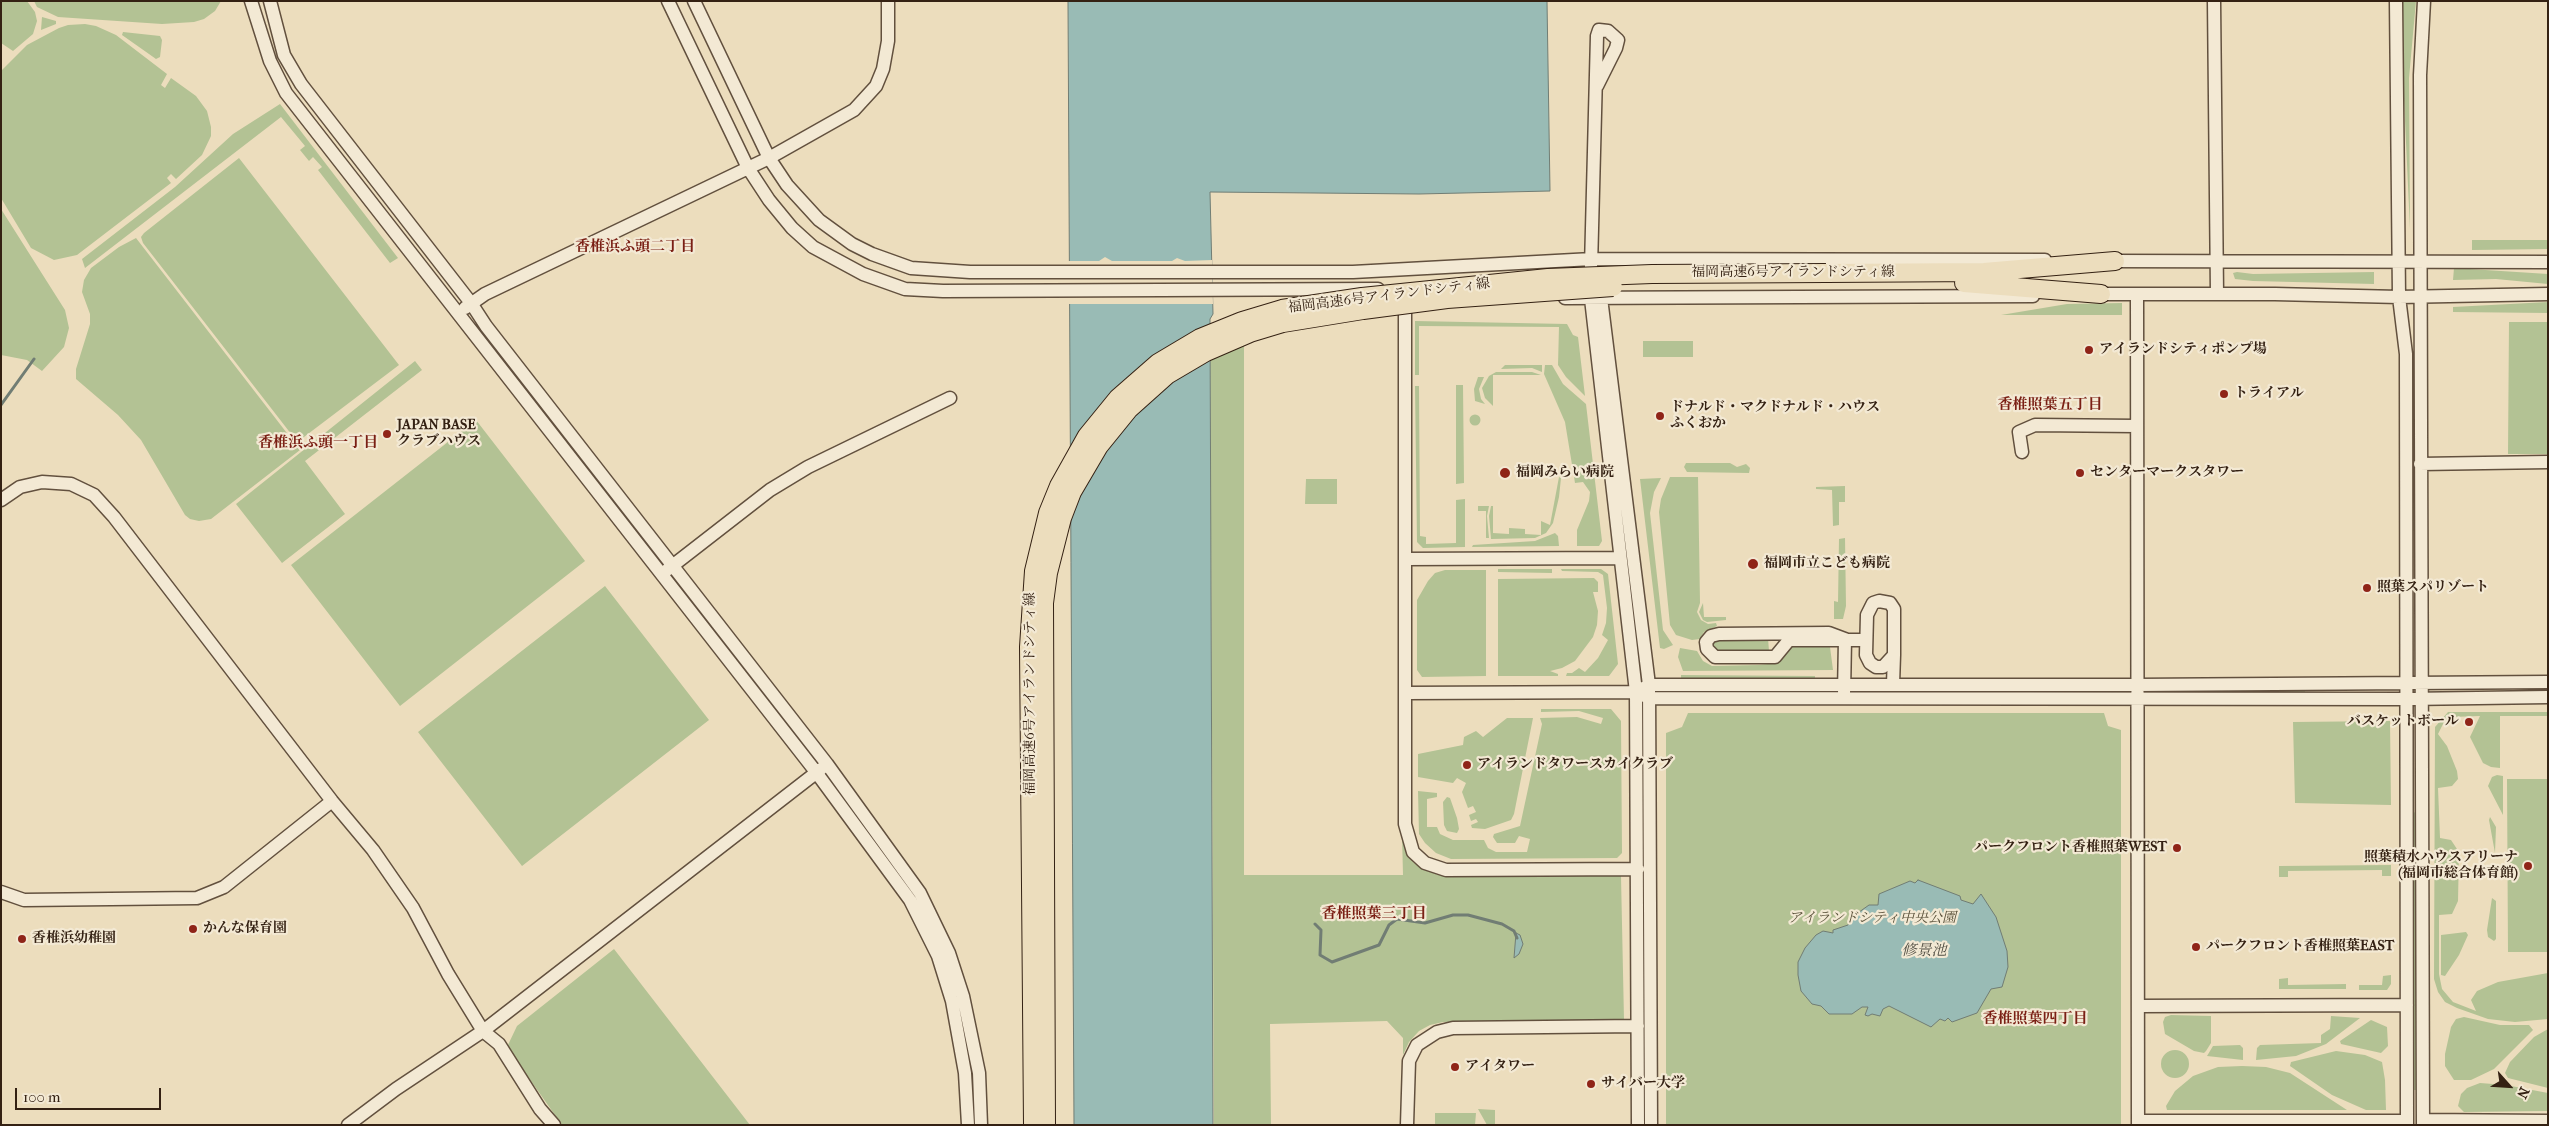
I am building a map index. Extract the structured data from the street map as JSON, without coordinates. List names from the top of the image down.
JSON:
{
  "streets": {
    "highway": ["福岡高速6号アイランドシティ線"]
  },
  "districts": [
    "香椎浜ふ頭二丁目",
    "香椎照葉五丁目",
    "香椎浜ふ頭一丁目",
    "香椎照葉三丁目",
    "香椎照葉四丁目"
  ],
  "water": ["修景池"],
  "parks": ["アイランドシティ中央公園"],
  "places": [
    "アイランドシティポンプ場",
    "トライアル",
    "ドナルド・マクドナルド・ハウス ふくおか",
    "JAPAN BASE クラブハウス",
    "福岡みらい病院",
    "センターマークスタワー",
    "福岡市立こども病院",
    "照葉スパリゾート",
    "バスケットボール",
    "アイランドタワースカイクラブ",
    "パークフロント香椎照葉WEST",
    "照葉積水ハウスアリーナ (福岡市総合体育館)",
    "かんな保育園",
    "香椎浜幼稚園",
    "パークフロント香椎照葉EAST",
    "アイタワー",
    "サイバー大学"
  ],
  "scale_bar": "100 m",
  "north": "bottom right"
}
